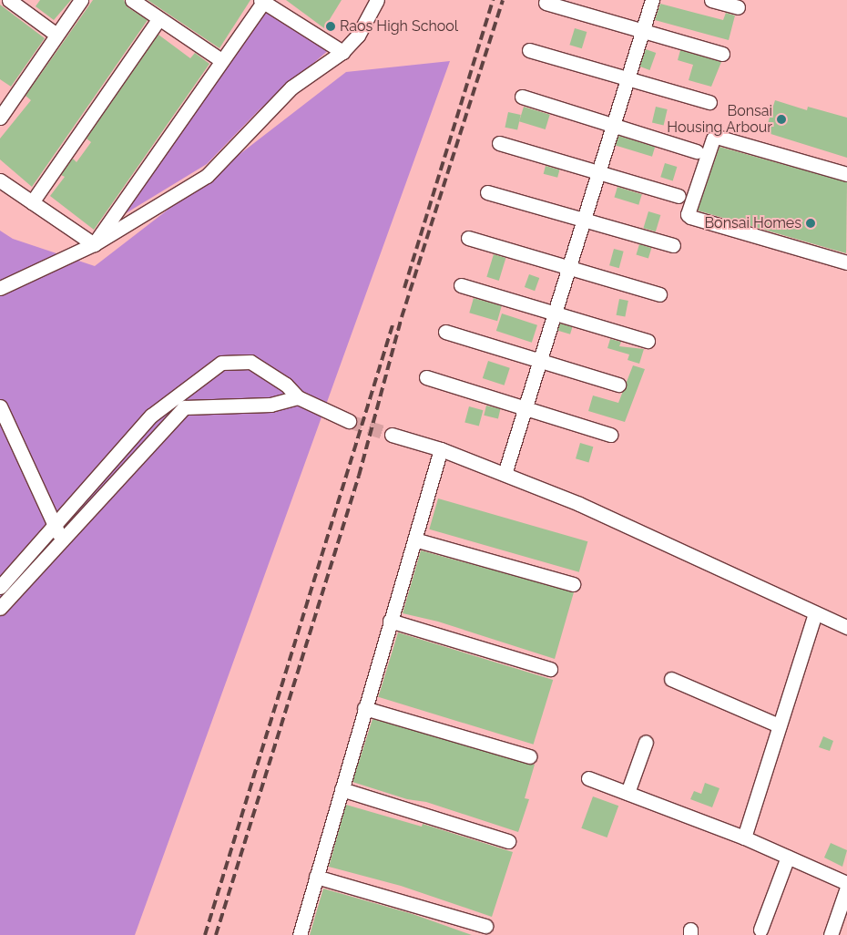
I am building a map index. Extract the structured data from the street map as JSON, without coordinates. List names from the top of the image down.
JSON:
{
  "places": ["Raos High School", "Bonsai Housing Arbour", "Bonsai Homes"]
}
